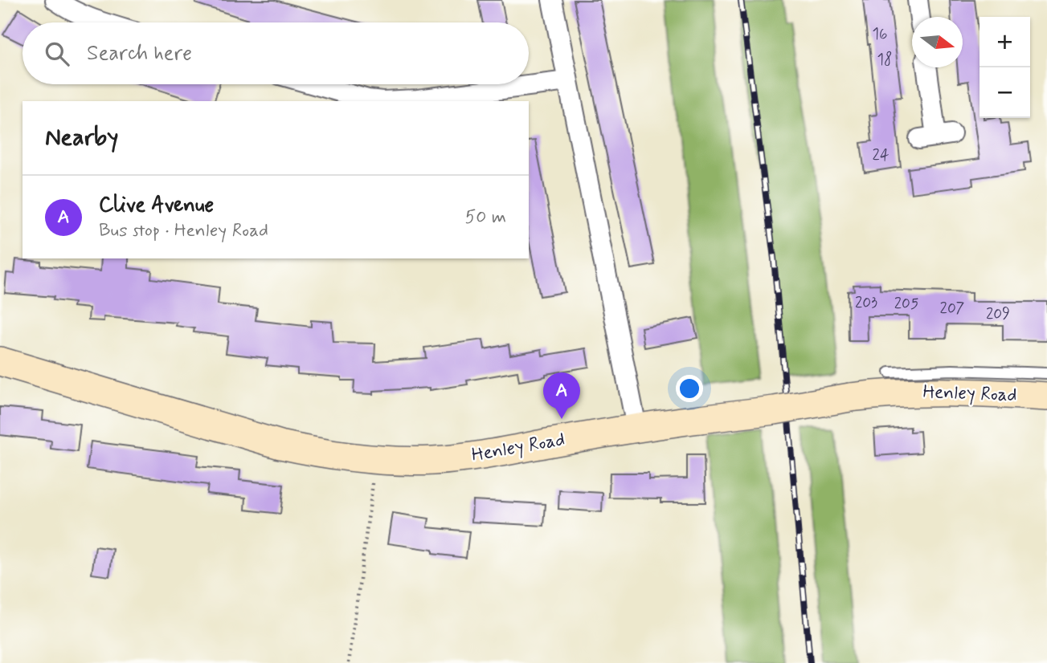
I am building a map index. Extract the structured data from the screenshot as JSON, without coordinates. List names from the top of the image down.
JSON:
{
  "streets": {
    "street": ["Henley Road"]
  },
  "house_numbers": [
    "16",
    "18",
    "24",
    "203",
    "205",
    "207",
    "209"
  ],
  "north": "right",
  "page": {
    "map_buttons": ["+", "−"],
    "search": "Search here",
    "heading": "Nearby",
    "list": [
      {
        "mark": "A",
        "name": "Clive Avenue",
        "note": "Bus stop · Henley Road",
        "value": "50 m"
      }
    ],
    "pins": "A"
  }
}
